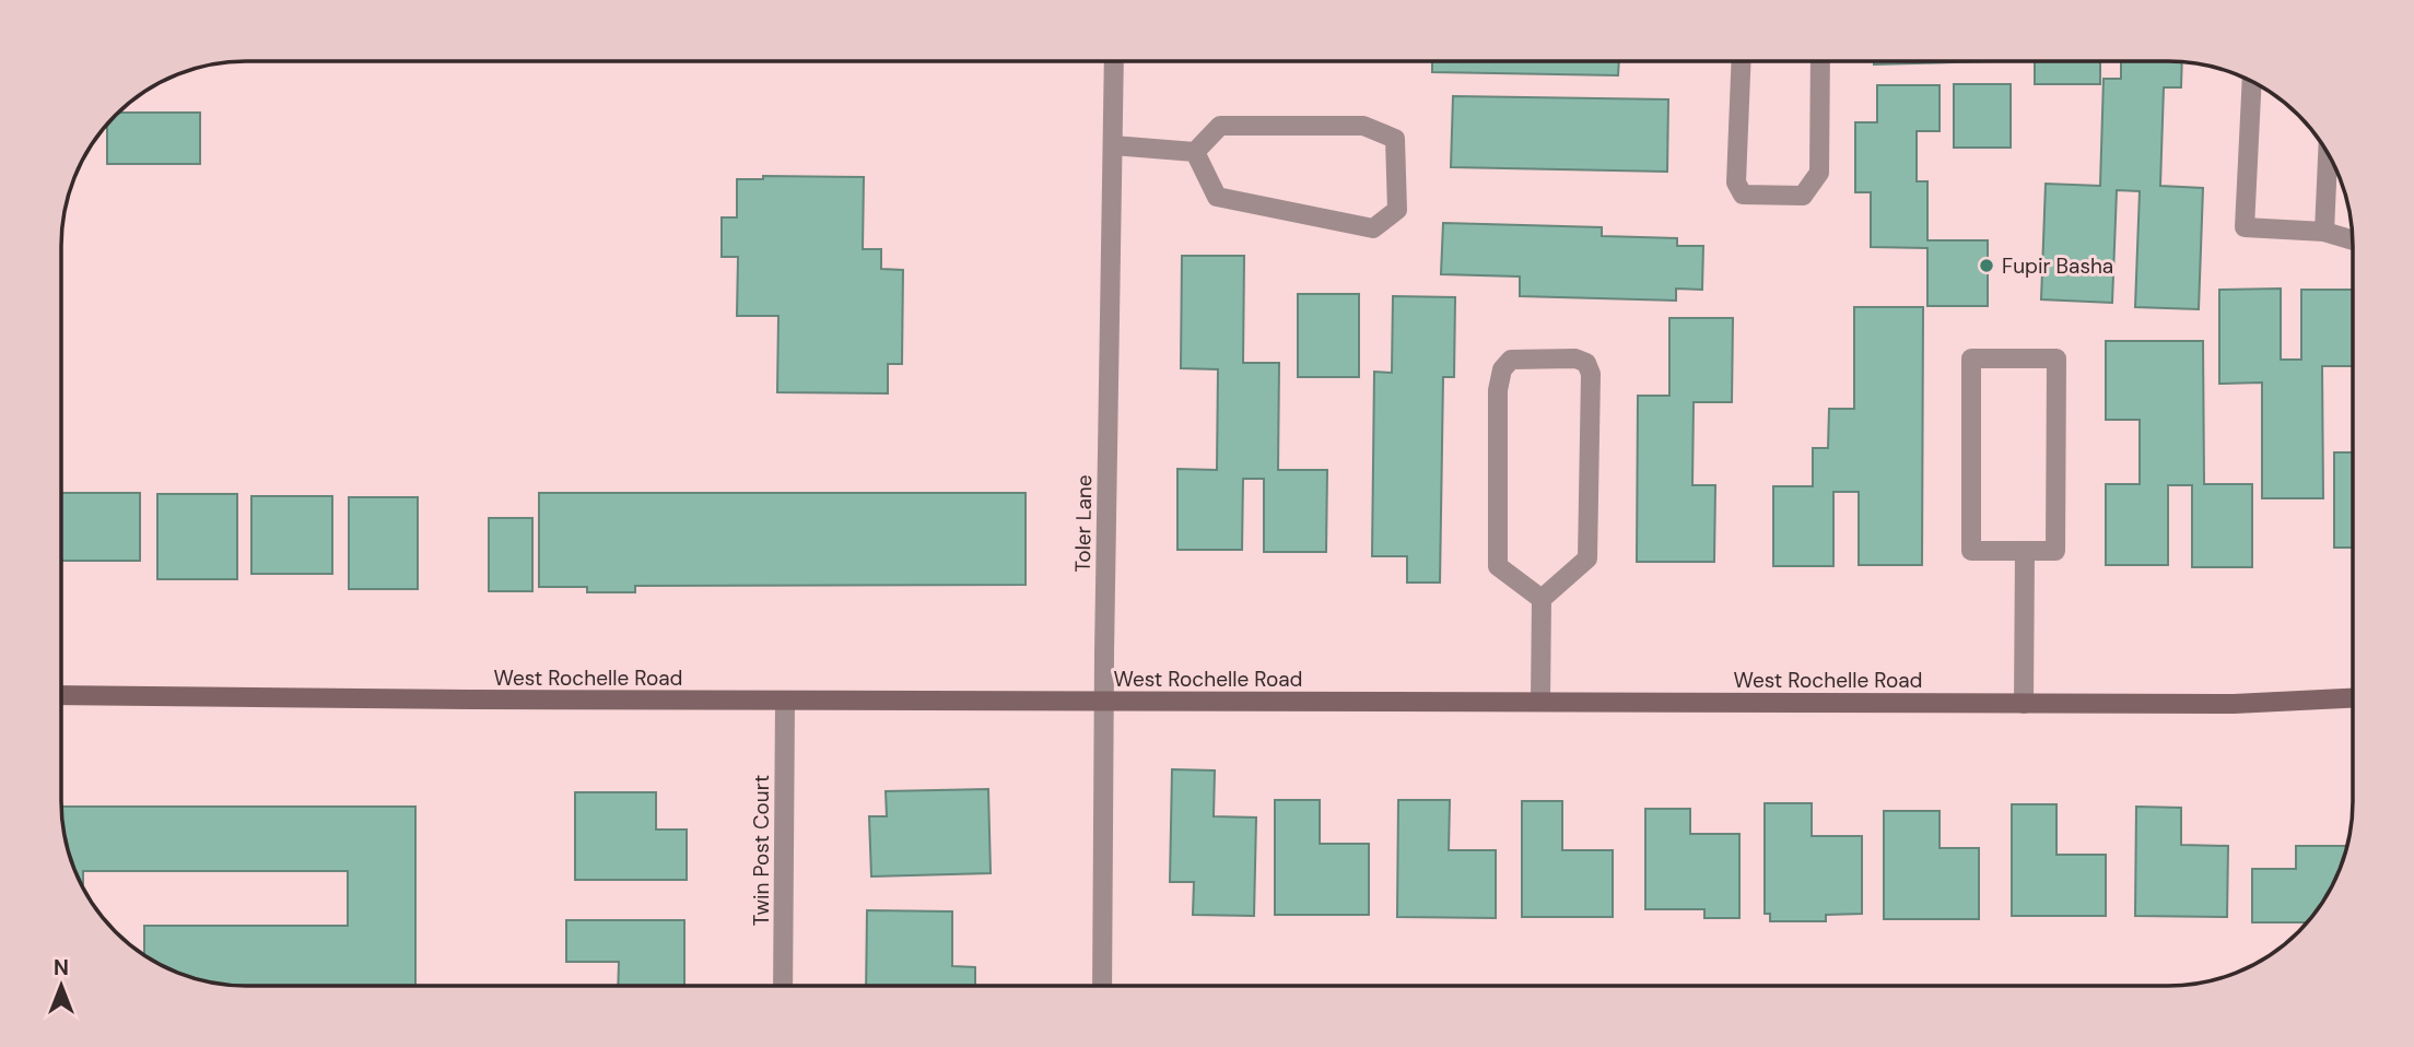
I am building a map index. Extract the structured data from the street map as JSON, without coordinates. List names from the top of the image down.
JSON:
{
  "streets": {
    "main road": ["West Rochelle Road"],
    "street": ["Toler Lane", "Twin Post Court"]
  },
  "crossings": [
    ["Toler Lane", "West Rochelle Road"],
    ["West Rochelle Road", "Twin Post Court"]
  ],
  "places": ["Fupir Basha"],
  "north": "top"
}
